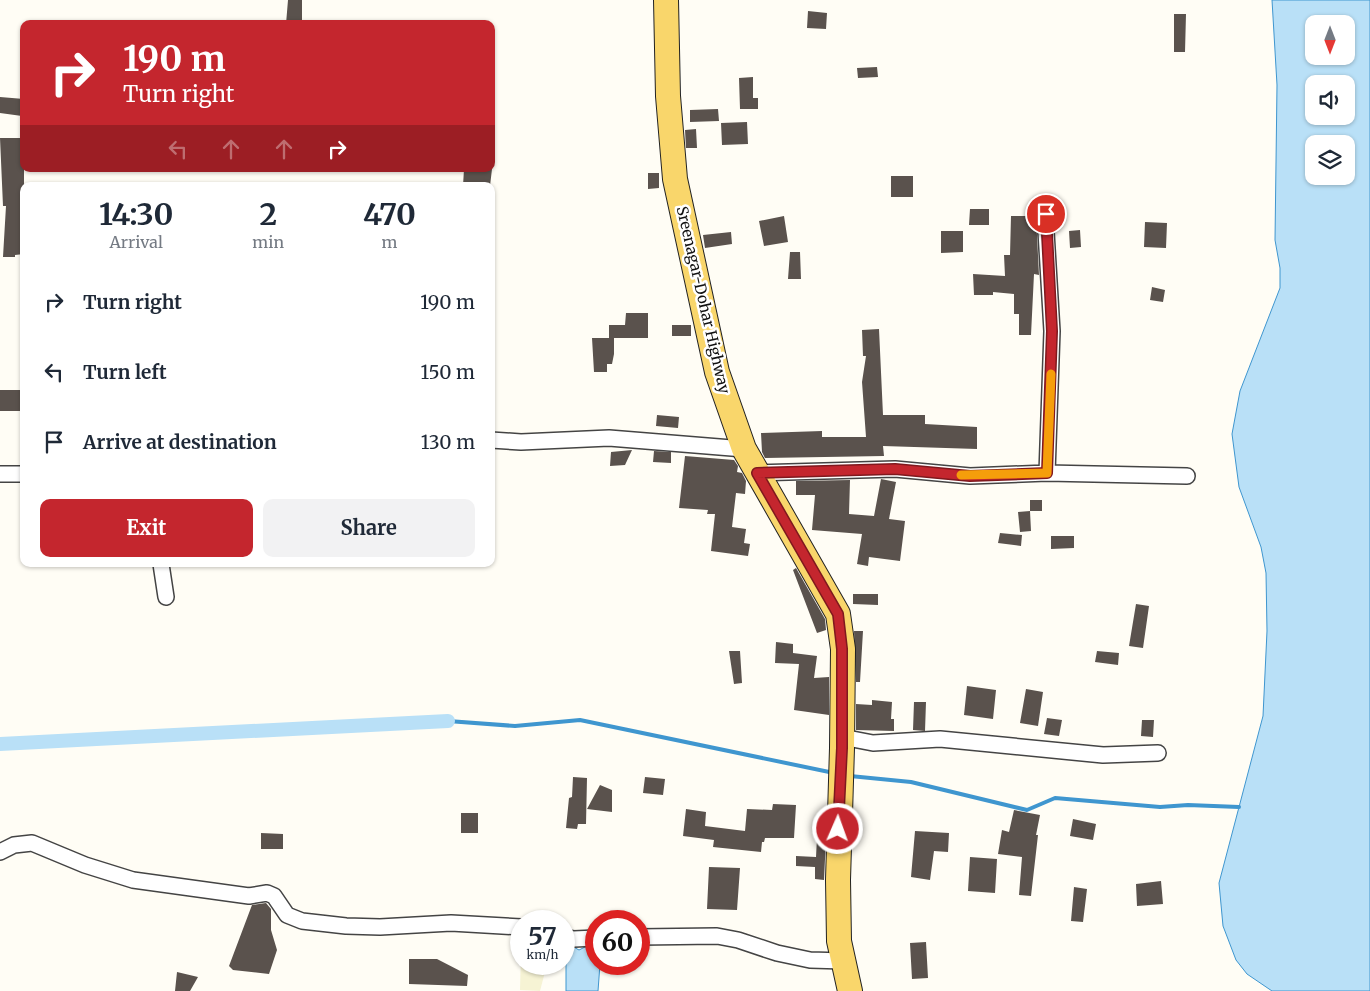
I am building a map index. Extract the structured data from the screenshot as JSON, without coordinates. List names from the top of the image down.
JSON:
{
  "streets": {
    "main road": ["Sreenagar-Dohar Highway"]
  },
  "north": "bottom",
  "page": {
    "turn": ["190 m", "Turn right"],
    "eta": [
      "14:30",
      "Arrival",
      "2",
      "min",
      "470",
      "m"
    ],
    "list": [
      {
        "name": "Turn right",
        "value": "190 m"
      },
      {
        "name": "Turn left",
        "value": "150 m"
      },
      {
        "name": "Arrive at destination",
        "value": "130 m"
      }
    ],
    "buttons": ["Exit", "Share"],
    "speed": "57 km/h",
    "limit": "60"
  }
}
